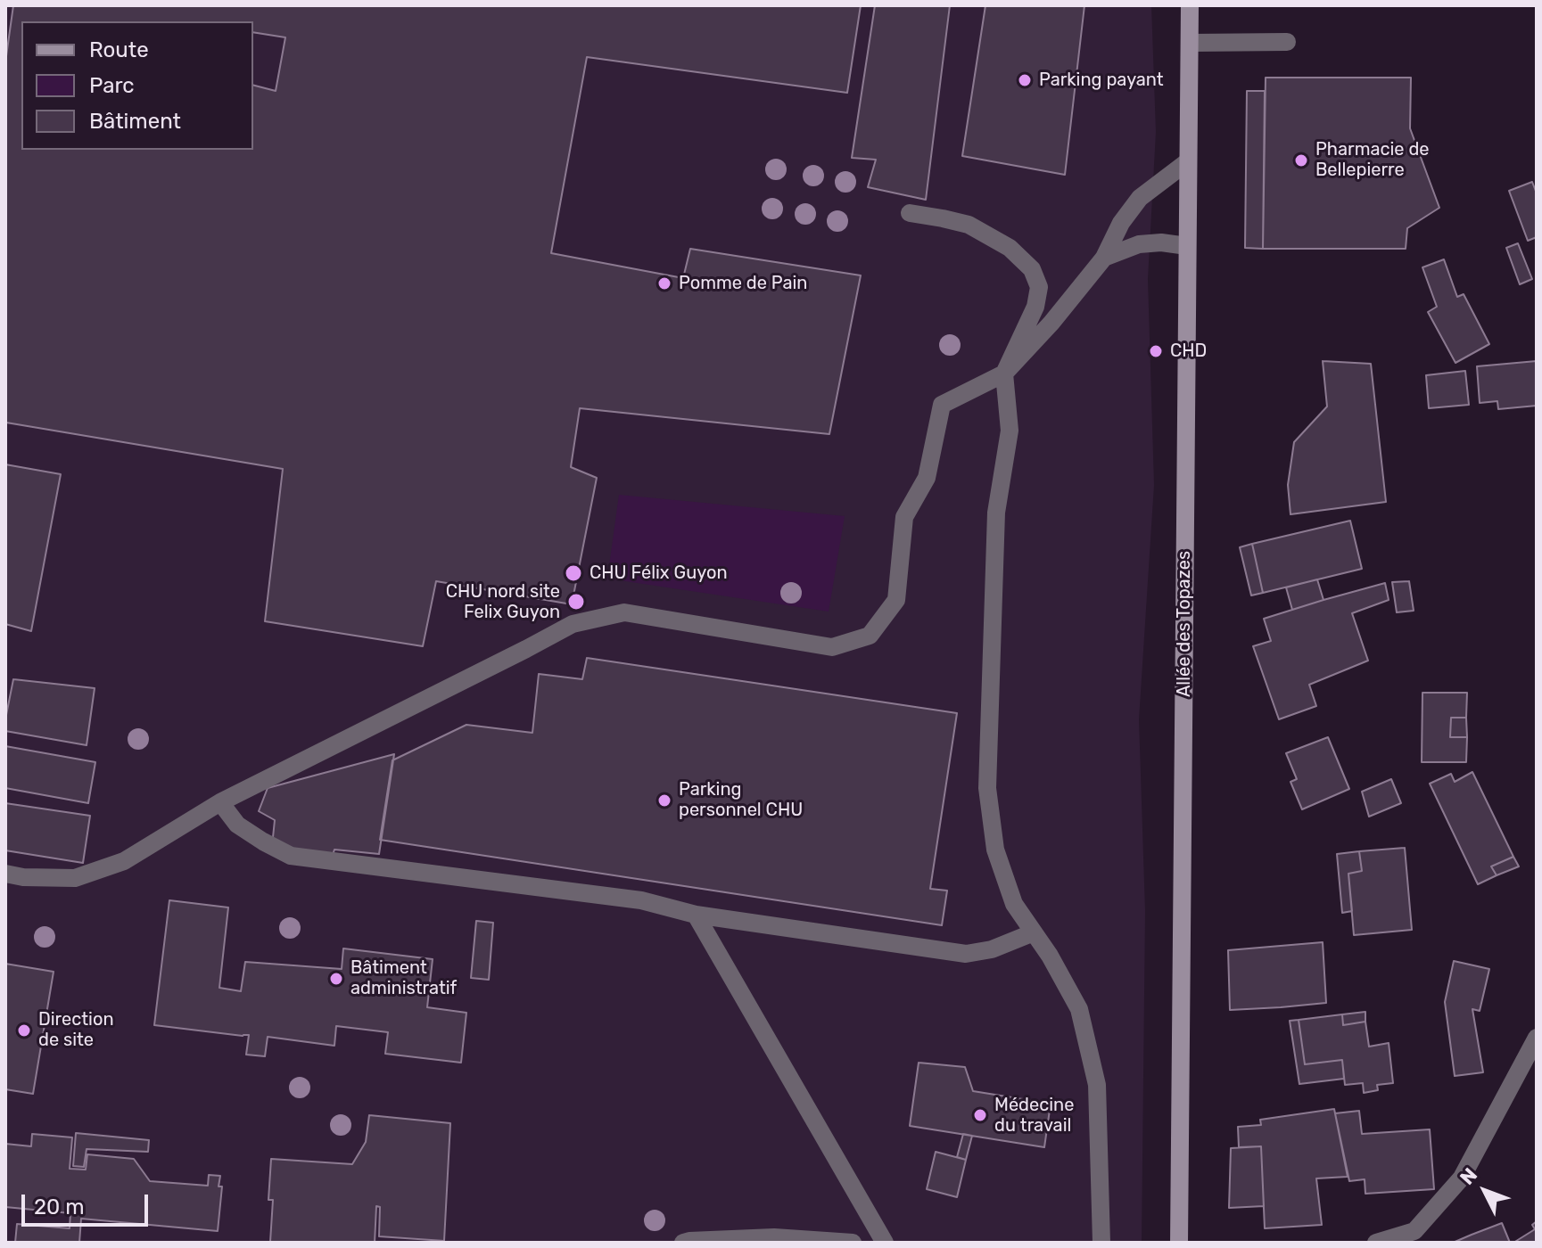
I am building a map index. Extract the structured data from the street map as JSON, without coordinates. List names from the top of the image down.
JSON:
{
  "streets": {
    "main road": ["Allée des Topazes"]
  },
  "places": [
    "Parking payant",
    "Pharmacie de Bellepierre",
    "Pomme de Pain",
    "CHD",
    "CHU Félix Guyon",
    "CHU nord site Felix Guyon",
    "Parking personnel CHU",
    "Bâtiment administratif",
    "Direction de site",
    "Médecine du travail"
  ],
  "legend": ["Route", "Parc", "Bâtiment"],
  "scale_bar": "20 m",
  "north": "top left"
}
